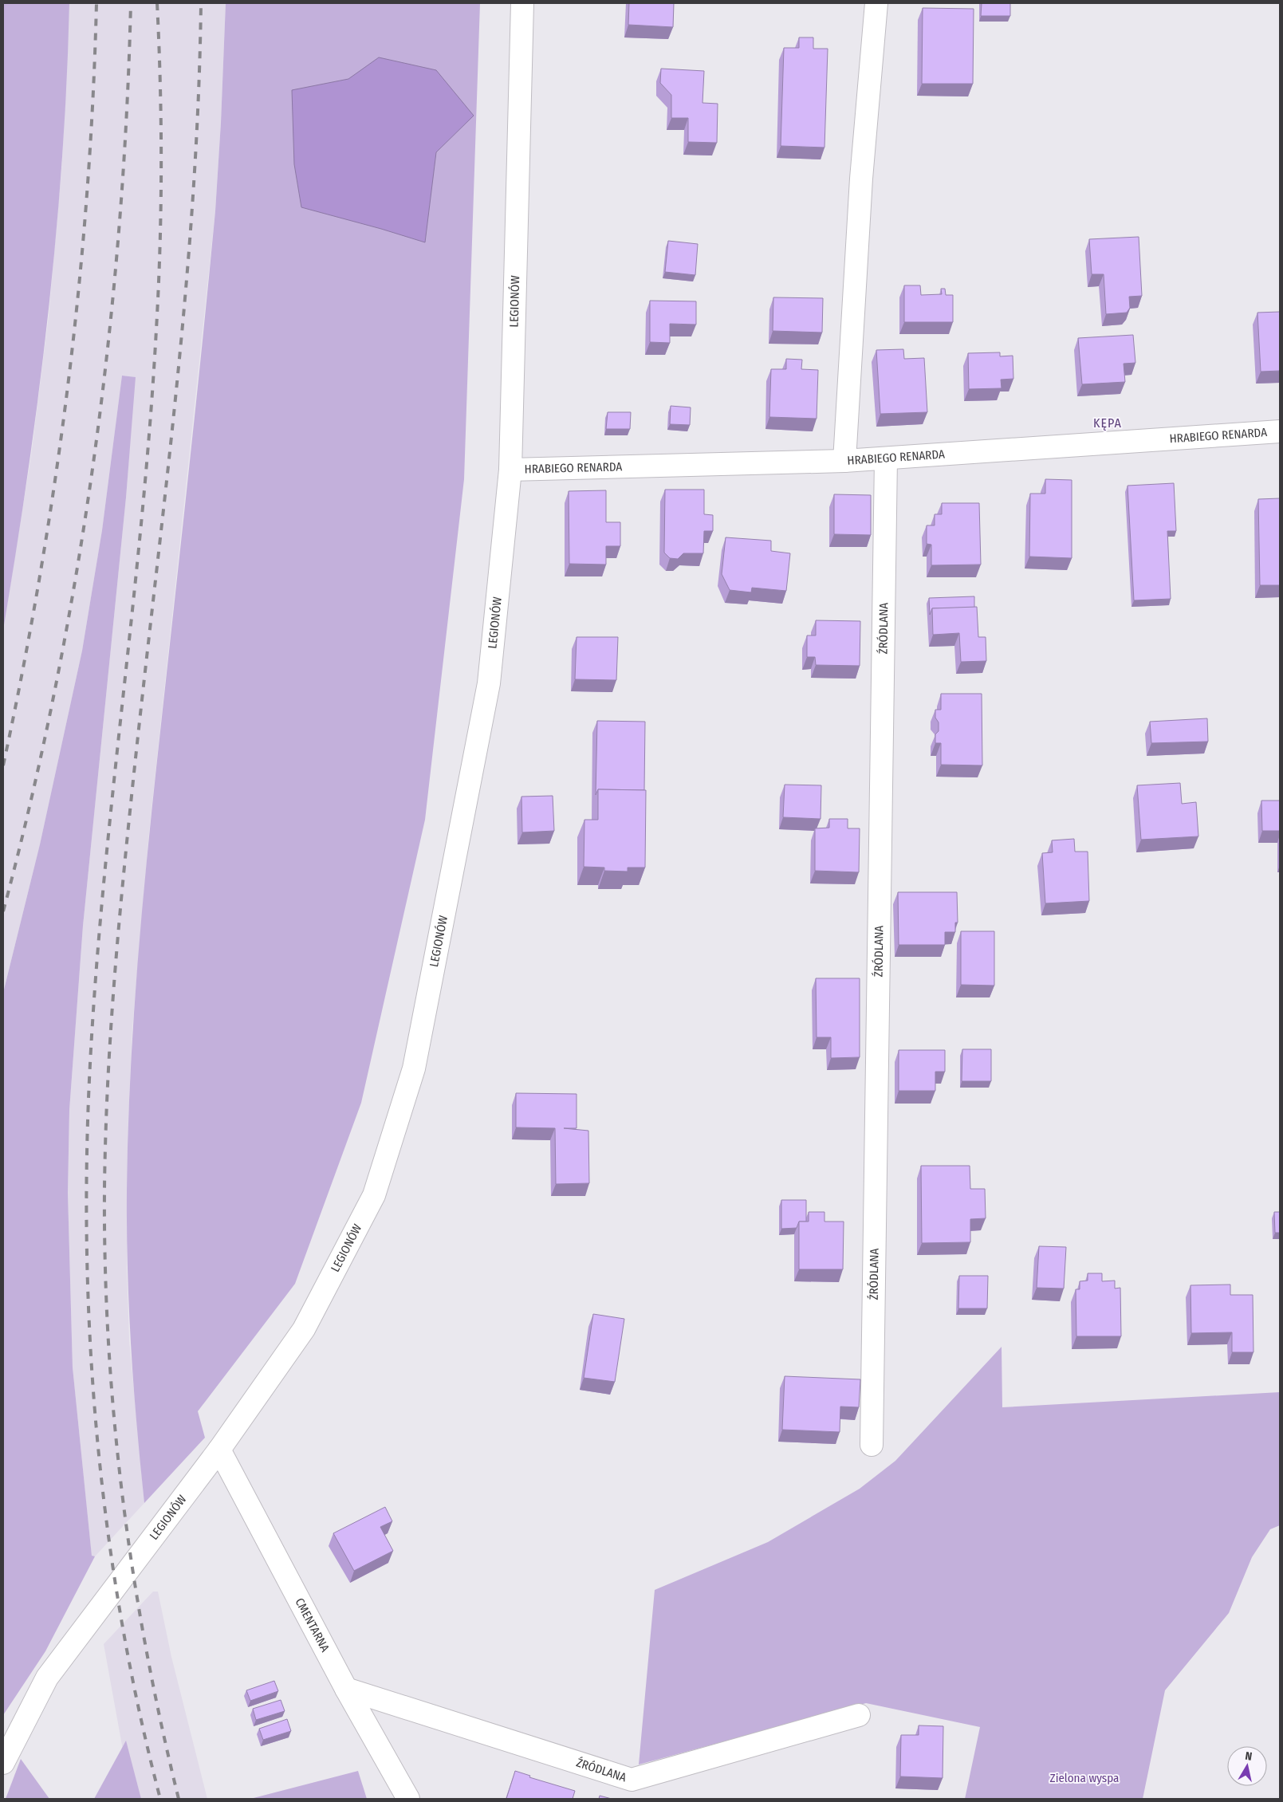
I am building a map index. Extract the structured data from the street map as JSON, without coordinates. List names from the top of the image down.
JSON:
{
  "streets": {
    "street": [
      "LEGIONÓW",
      "HRABIEGO RENARDA",
      "ŹRÓDLANA",
      "CMENTARNA"
    ]
  },
  "crossings": [
    ["LEGIONÓW", "HRABIEGO RENARDA"],
    ["LEGIONÓW", "CMENTARNA"],
    ["HRABIEGO RENARDA", "ŹRÓDLANA"],
    ["ŹRÓDLANA", "CMENTARNA"]
  ],
  "districts": ["KĘPA"],
  "parks": ["Zielona wyspa"],
  "north": "top"
}
